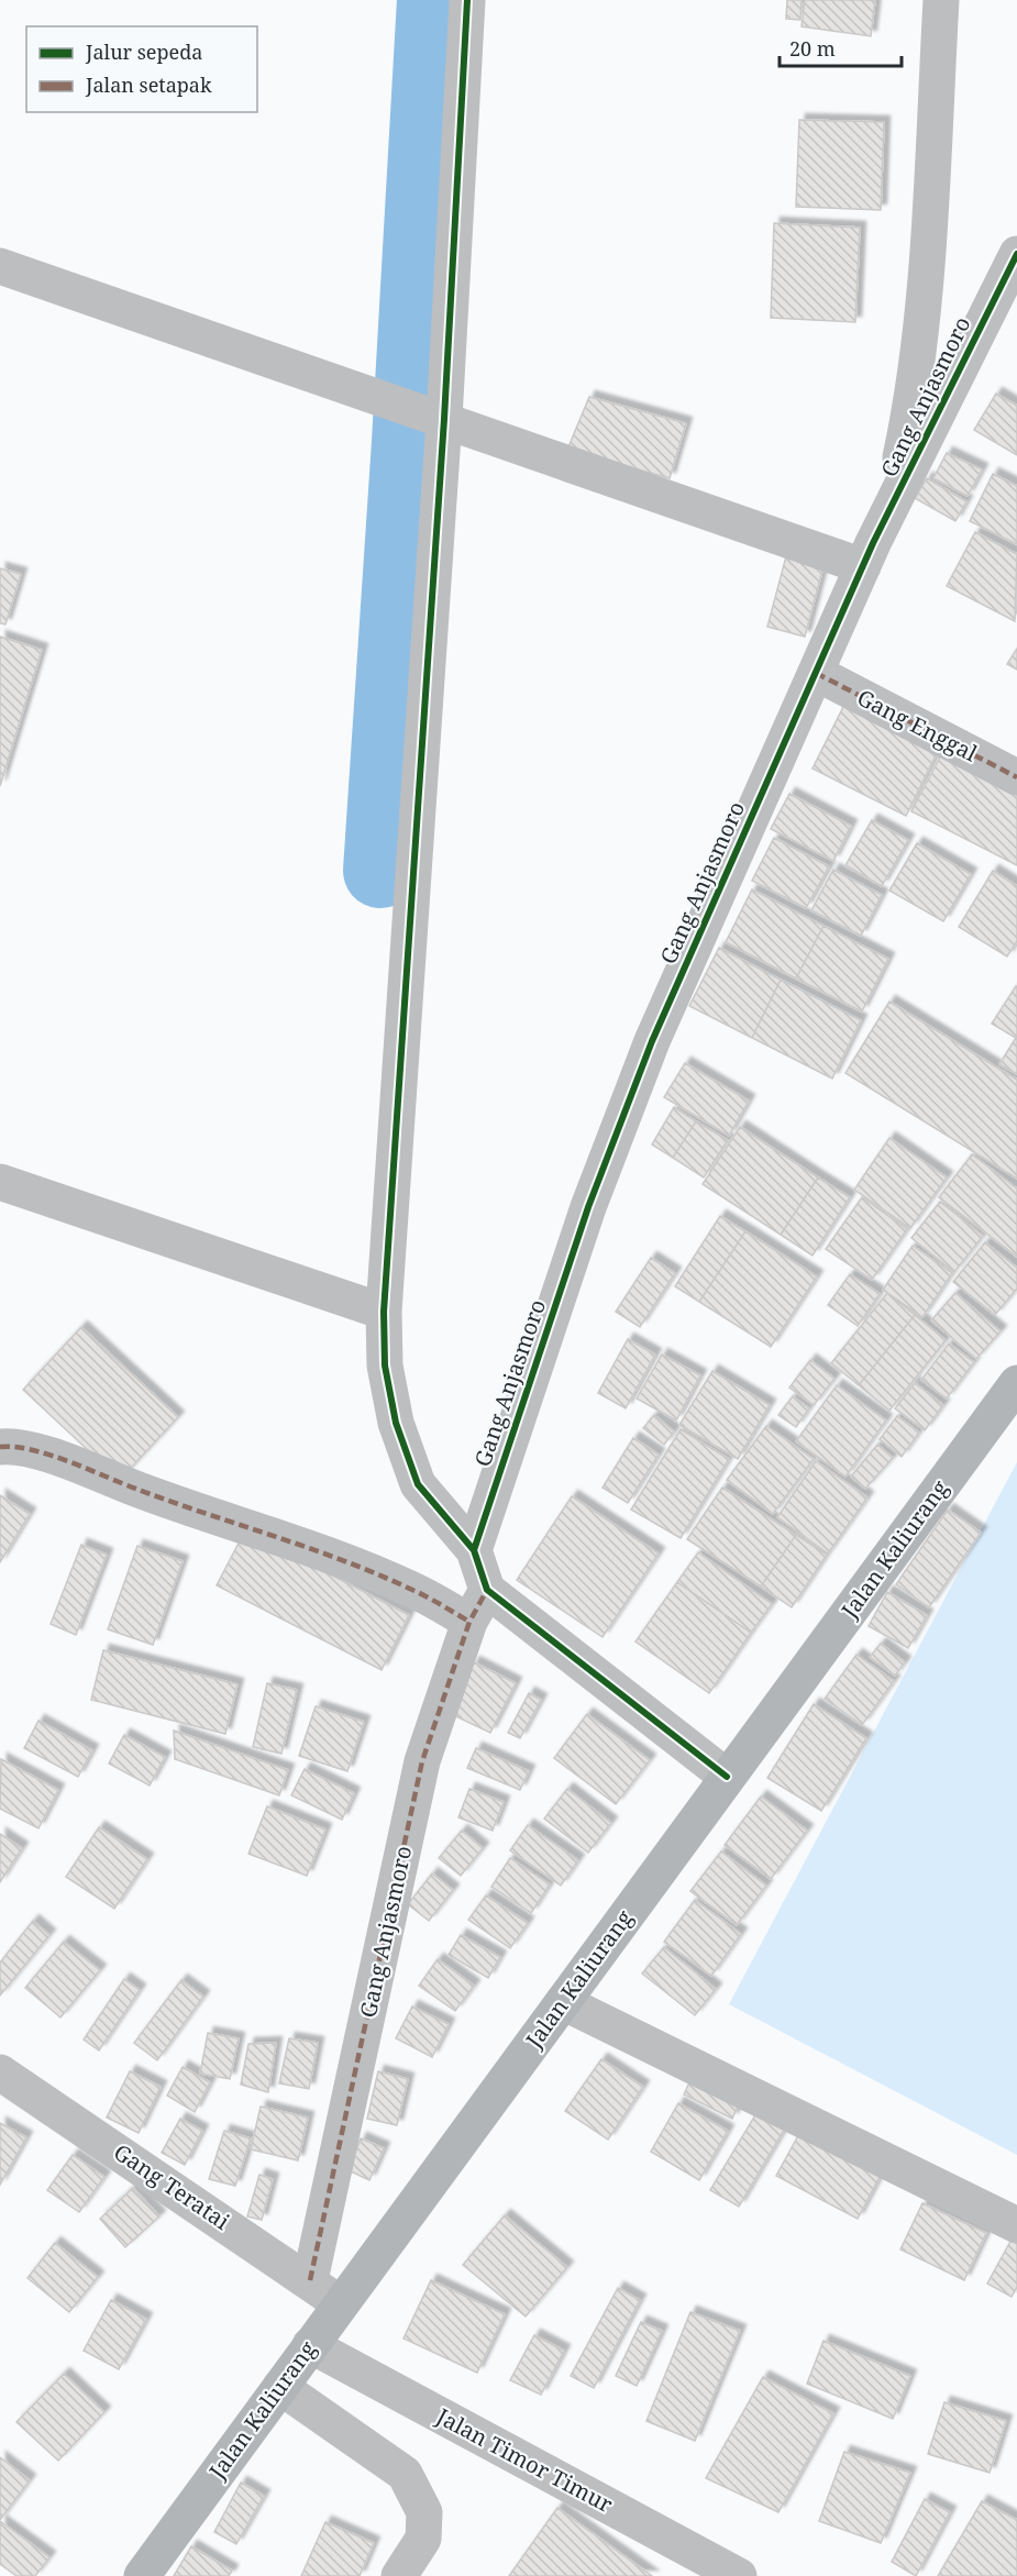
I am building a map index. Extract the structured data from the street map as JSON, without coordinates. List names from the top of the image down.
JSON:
{
  "streets": {
    "main road": ["Jalan Kaliurang"],
    "street": [
      "Gang Anjasmoro",
      "Gang Enggal",
      "Gang Teratai",
      "Jalan Timor Timur"
    ]
  },
  "crossings": [
    ["Gang Anjasmoro", "Gang Enggal"],
    ["Gang Anjasmoro", "Gang Teratai"],
    ["Jalan Kaliurang", "Gang Teratai"],
    ["Jalan Kaliurang", "Jalan Timor Timur"]
  ],
  "legend": ["Jalur sepeda", "Jalan setapak"],
  "scale_bar": "20 m"
}
